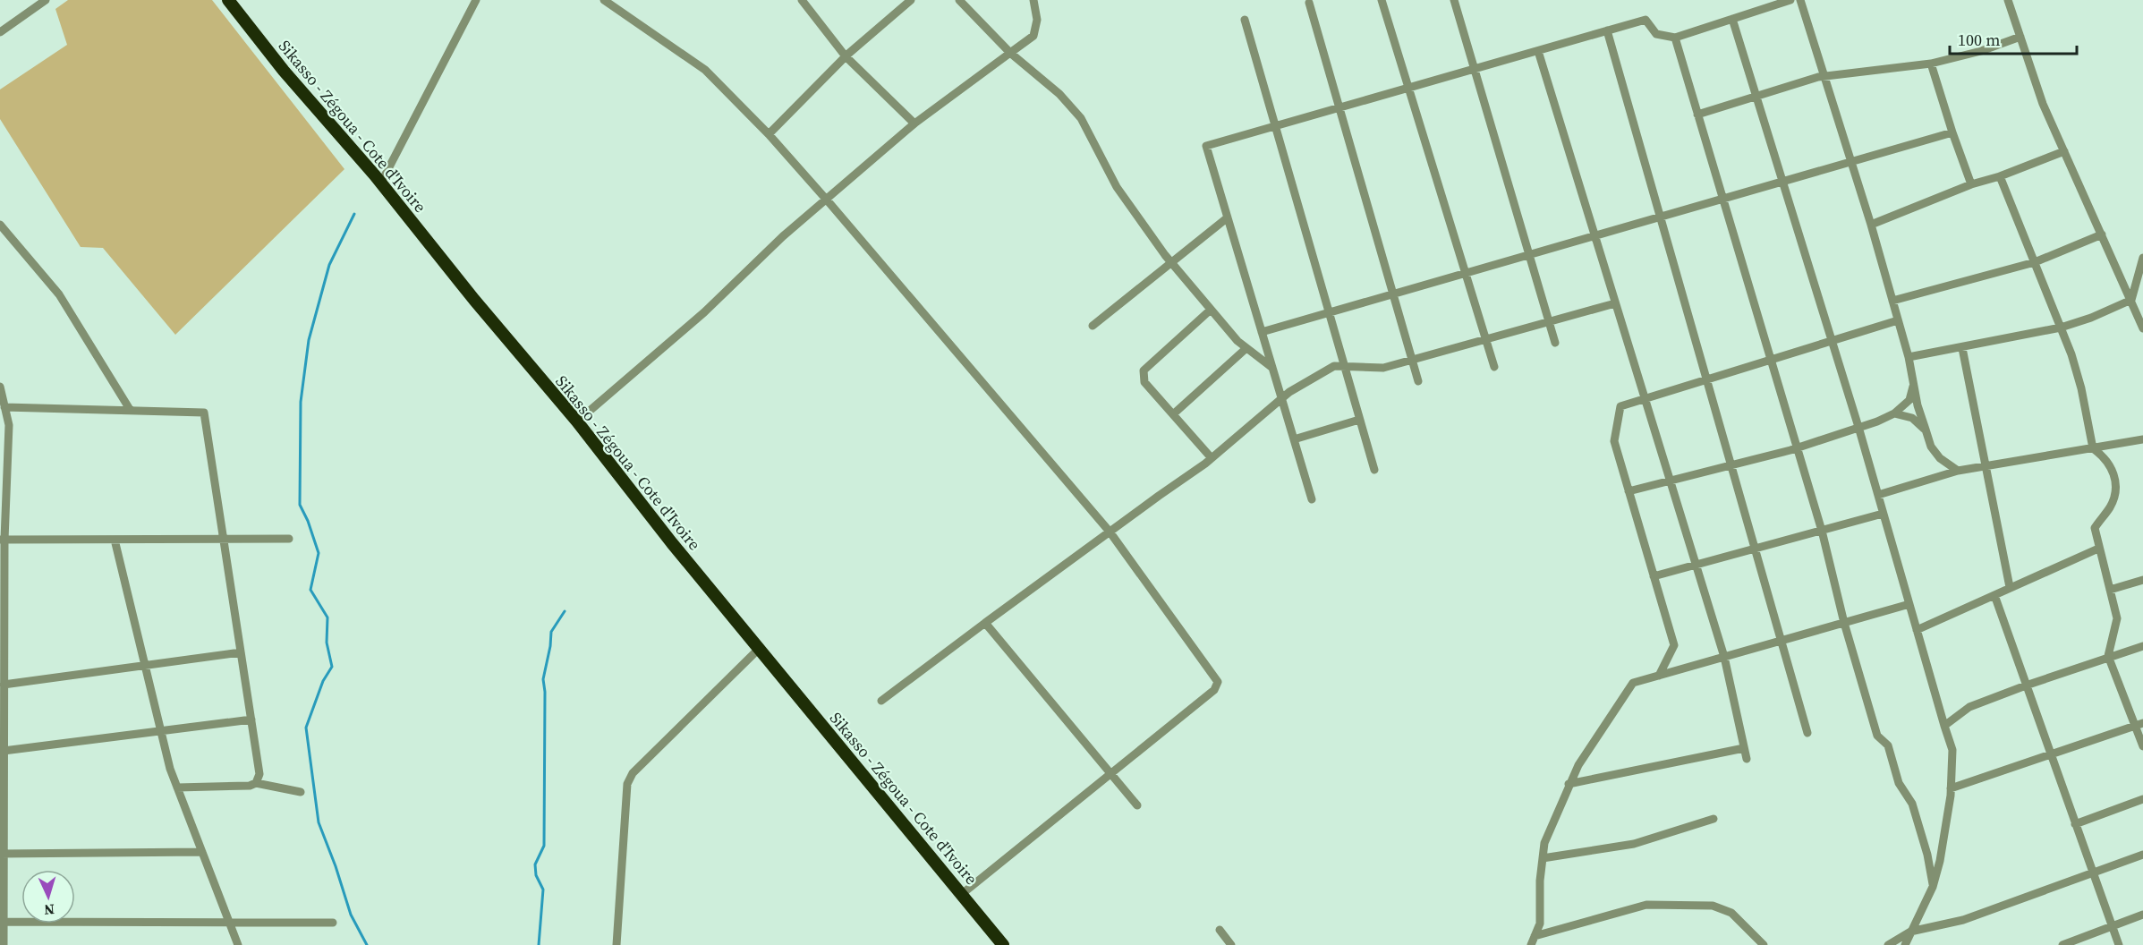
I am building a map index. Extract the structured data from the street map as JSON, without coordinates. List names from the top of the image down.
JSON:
{
  "streets": {
    "highway": ["Sikasso - Zégoua - Cote d'Ivoire"]
  },
  "scale_bar": "100 m",
  "north": "bottom"
}
